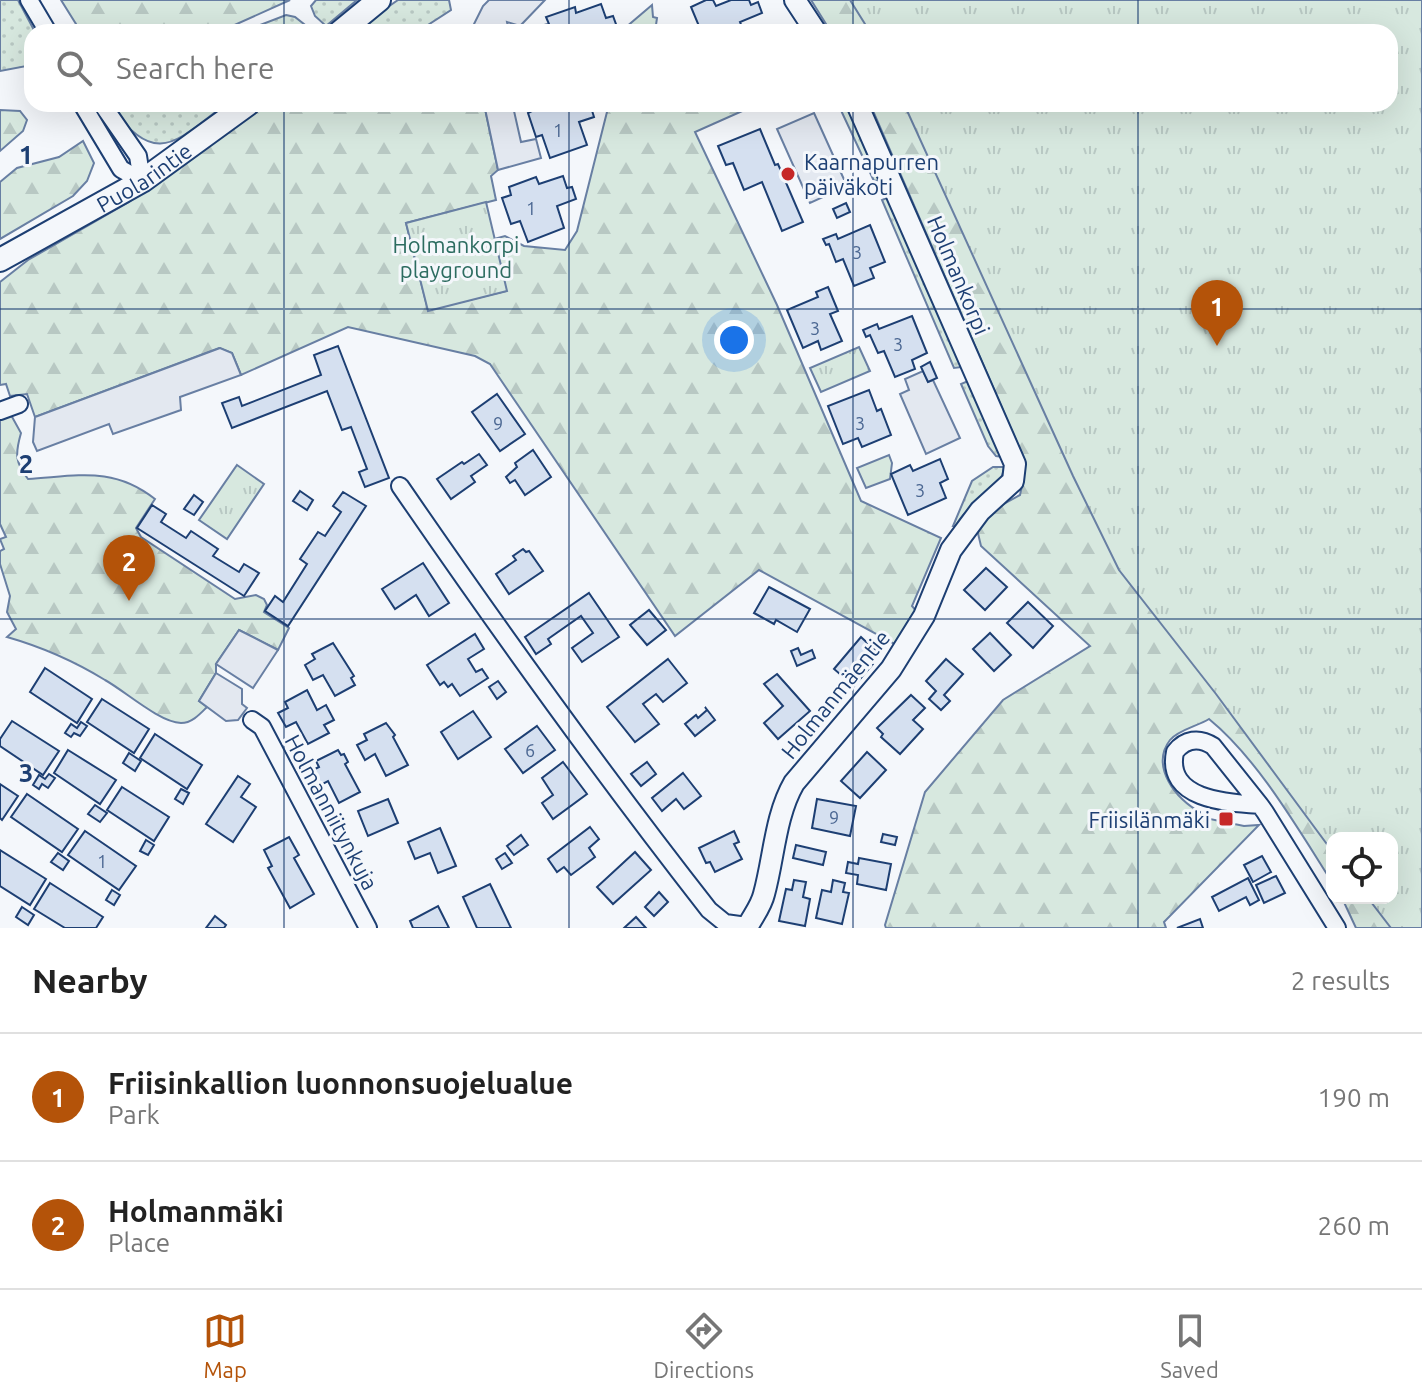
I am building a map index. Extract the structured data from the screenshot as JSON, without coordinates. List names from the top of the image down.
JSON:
{
  "streets": {
    "main road": ["Puolarintie"],
    "street": ["Holmankorpi", "Holmanmäentie", "Holmanniitynkuja"]
  },
  "crossings": [
    ["Holmankorpi", "Holmanmäentie"]
  ],
  "parks": ["Holmankorpi playground"],
  "places": {
    "other": ["Kaarnapurren päiväkoti"],
    "transit": ["Friisilänmäki"]
  },
  "house_numbers": [
    "1",
    "1",
    "3",
    "3",
    "3",
    "9",
    "3",
    "3",
    "6",
    "9",
    "1"
  ],
  "page": {
    "search": "Search here",
    "pins": ["1", "2"],
    "heading": ["Nearby", "2 results"],
    "list": [
      {
        "mark": "1",
        "name": "Friisinkallion luonnonsuojelualue",
        "note": "Park",
        "value": "190 m"
      },
      {
        "mark": "2",
        "name": "Holmanmäki",
        "note": "Place",
        "value": "260 m"
      }
    ],
    "nav": ["Map", "Directions", "Saved"]
  },
  "grid": {
    "rows": ["1", "2", "3"]
  }
}
